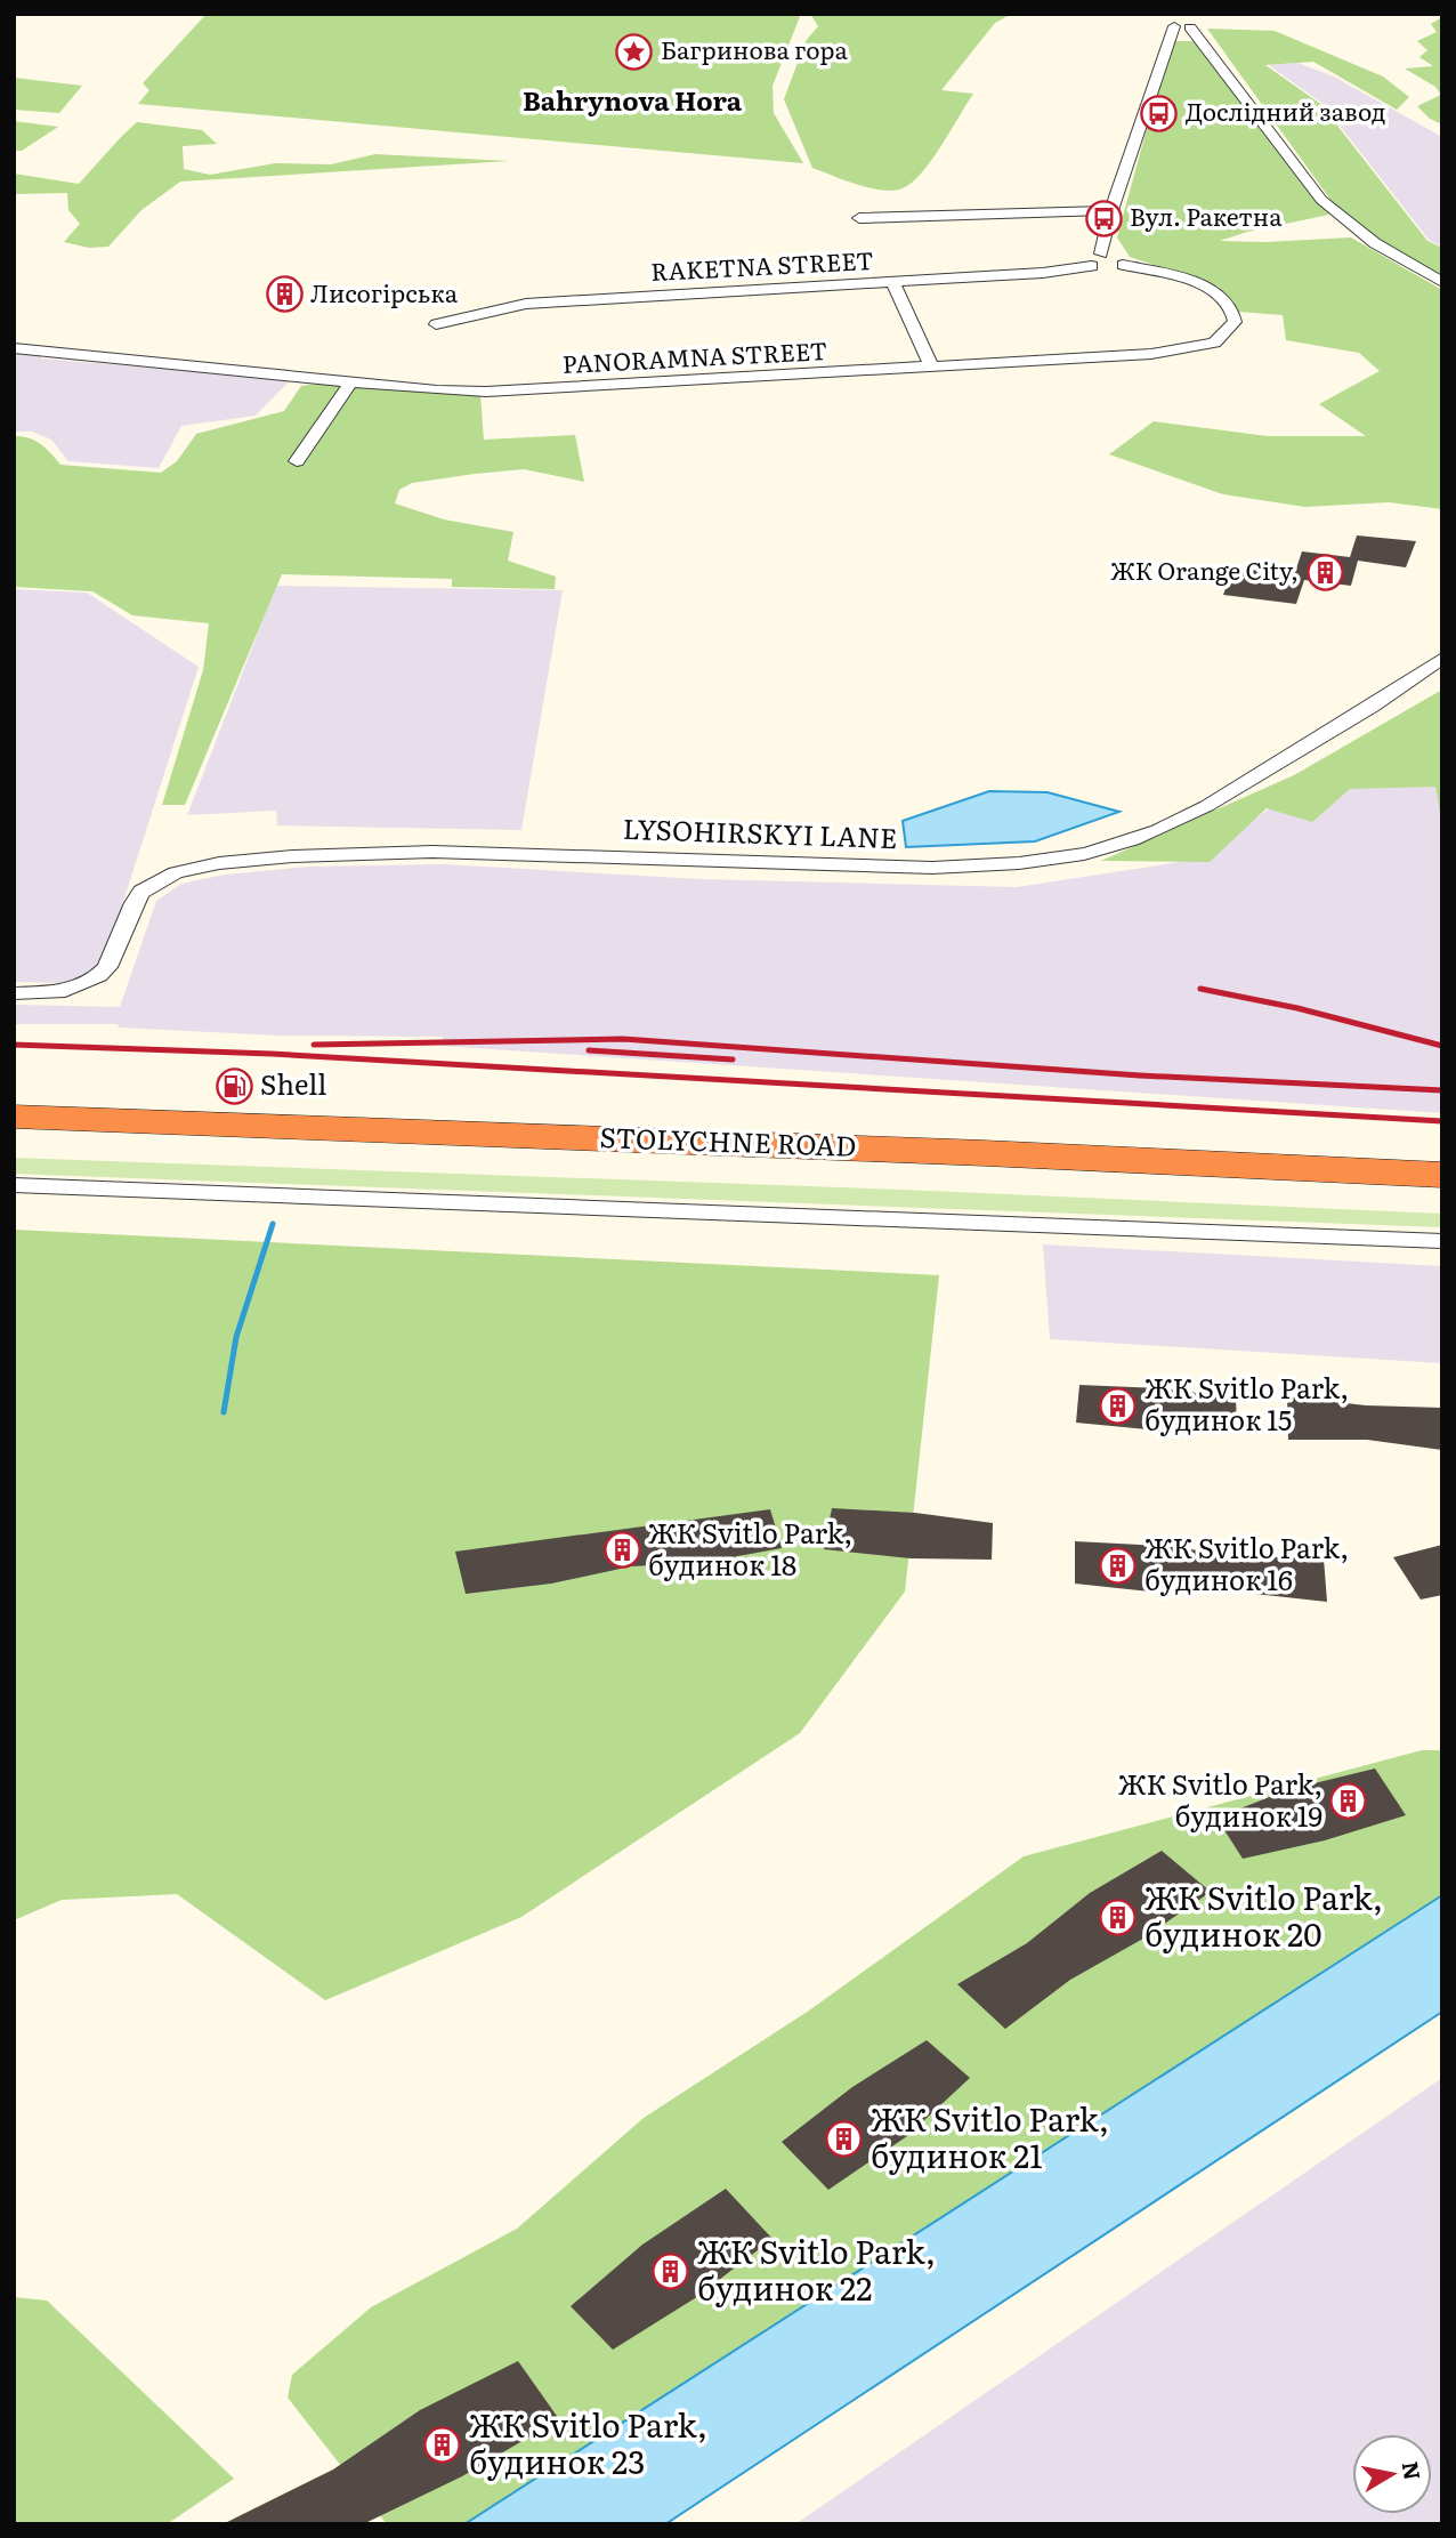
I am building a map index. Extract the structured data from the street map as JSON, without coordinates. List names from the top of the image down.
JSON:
{
  "streets": {
    "highway": ["STOLYCHNE ROAD"],
    "street": ["RAKETNA STREET", "PANORAMNA STREET", "LYSOHIRSKYI LANE"]
  },
  "crossings": [
    ["RAKETNA STREET", "PANORAMNA STREET"]
  ],
  "districts": ["Bahrynova Hora"],
  "places": {
    "place": ["Багринова гора"],
    "bus stop": ["Дослідний завод", "Вул. Ракетна"],
    "building": [
      "Лисогірська",
      "ЖК Orange City,",
      "ЖК Svitlo Park, будинок 15",
      "ЖК Svitlo Park, будинок 18",
      "ЖК Svitlo Park, будинок 16",
      "ЖК Svitlo Park, будинок 19",
      "ЖК Svitlo Park, будинок 20",
      "ЖК Svitlo Park, будинок 21",
      "ЖК Svitlo Park, будинок 22",
      "ЖК Svitlo Park, будинок 23"
    ],
    "fuel station": ["Shell"]
  },
  "north": "right"
}
